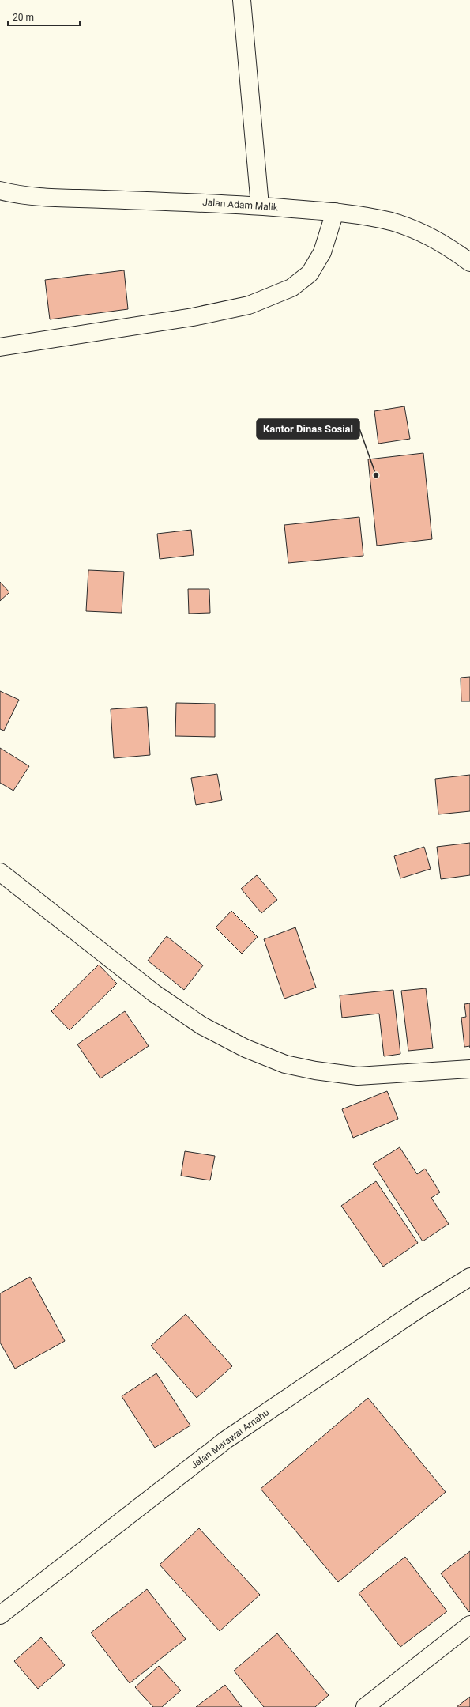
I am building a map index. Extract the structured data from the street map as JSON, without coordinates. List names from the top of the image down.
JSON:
{
  "streets": {
    "main road": ["Jalan Adam Malik", "Jalan Matawai Amahu"]
  },
  "places": ["Kantor Dinas Sosial"],
  "scale_bar": "20 m"
}
